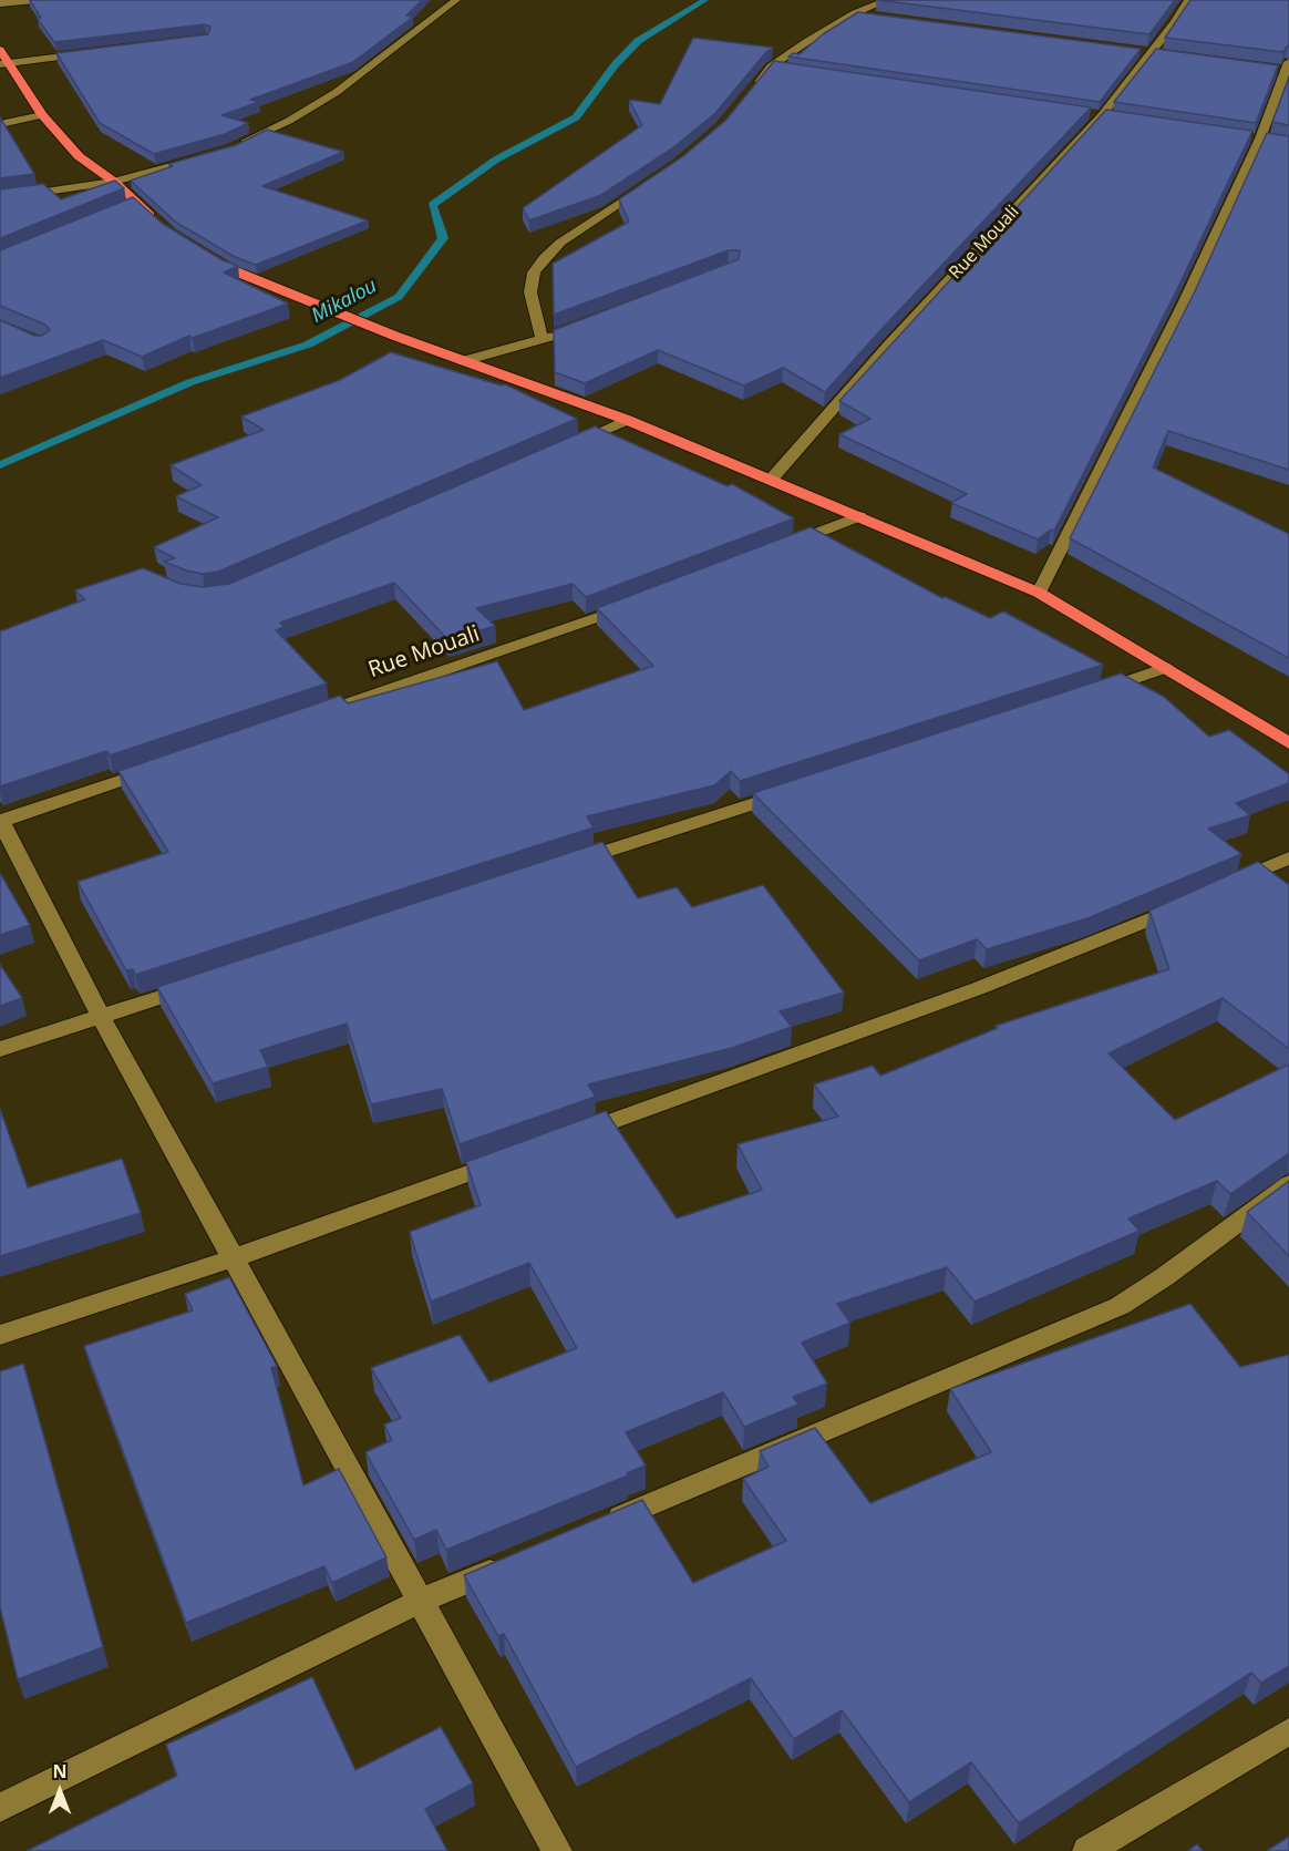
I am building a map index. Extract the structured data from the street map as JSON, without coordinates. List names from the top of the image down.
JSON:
{
  "streets": {
    "street": ["Rue Mouali"]
  },
  "water": ["Mikalou"],
  "north": "top"
}
